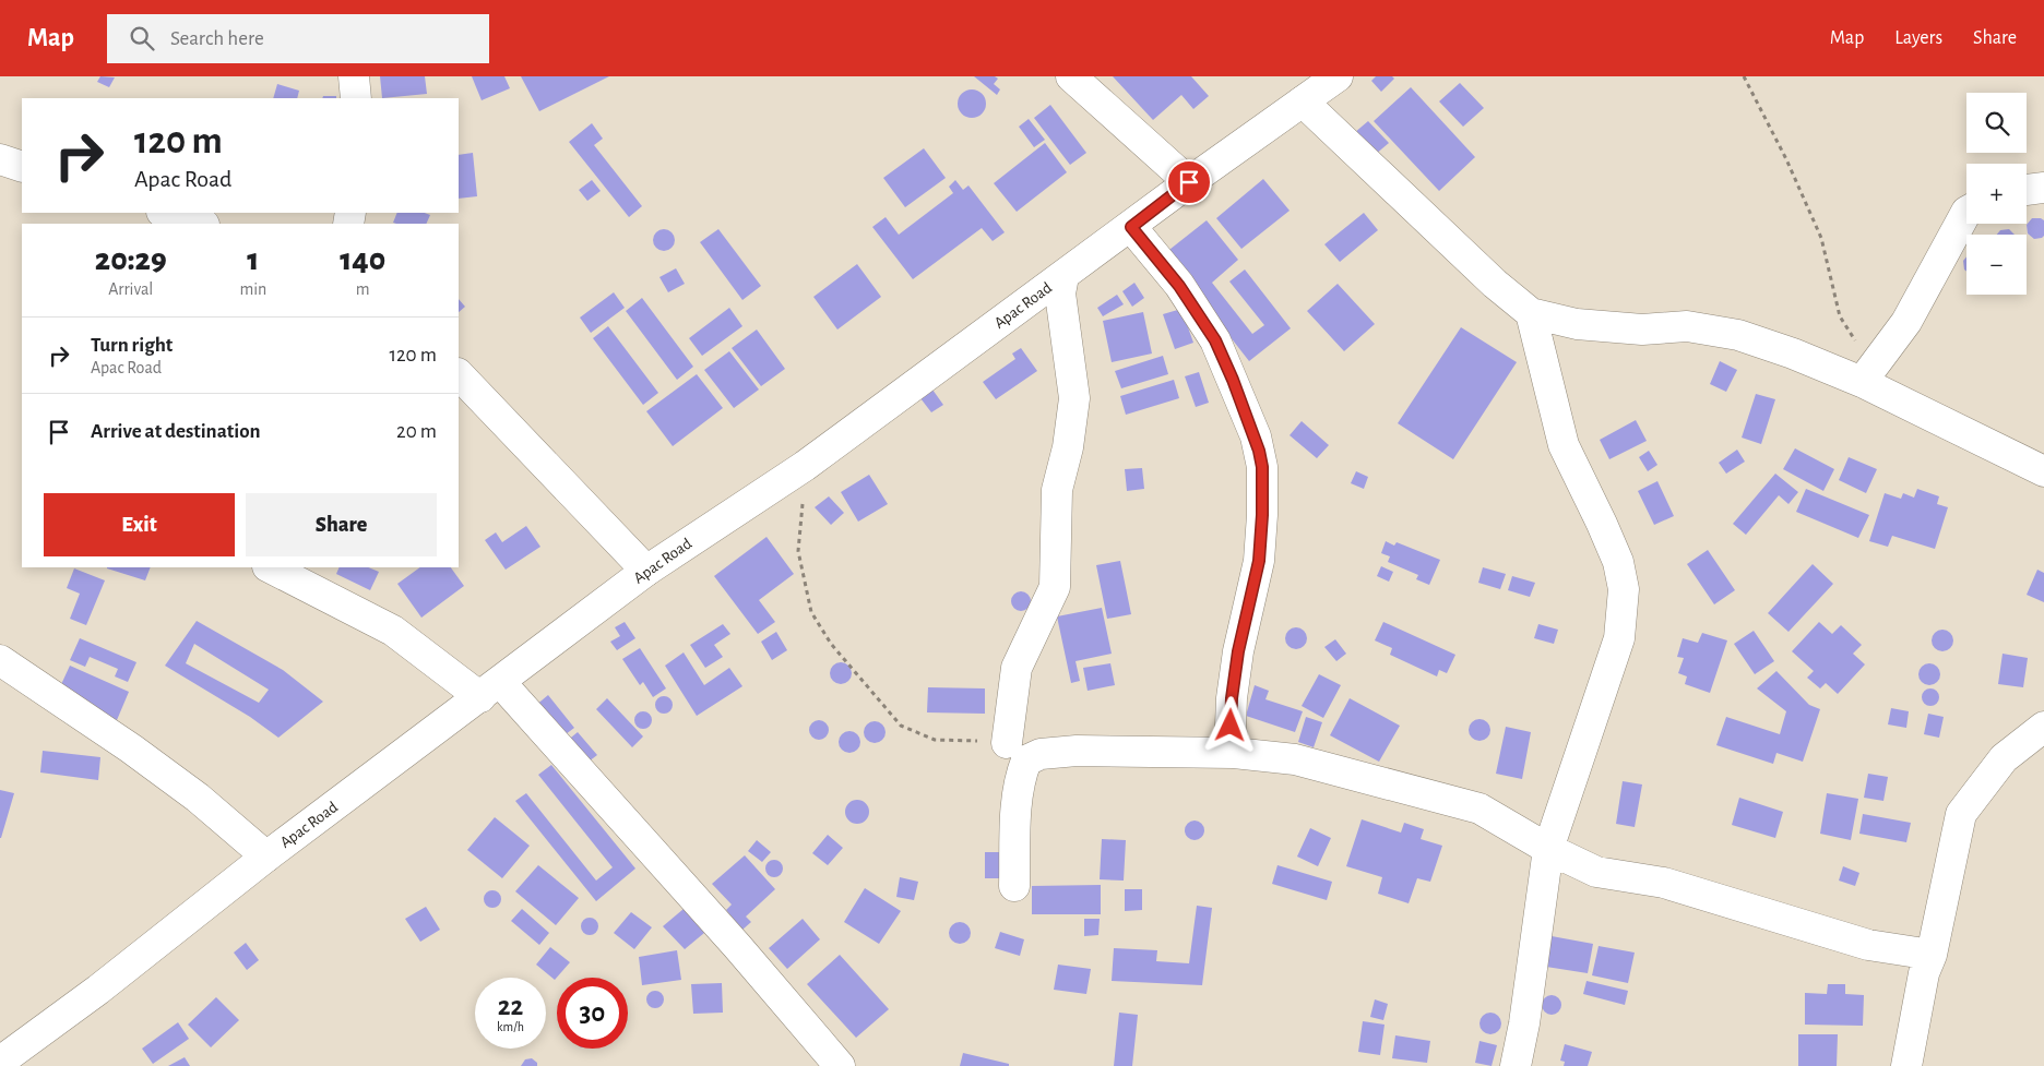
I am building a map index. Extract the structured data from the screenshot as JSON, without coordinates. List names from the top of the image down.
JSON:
{
  "streets": {
    "street": ["Apac Road"]
  },
  "page": {
    "header": "Map",
    "search": "Search here",
    "nav": ["Map", "Layers", "Share"],
    "map_buttons": ["+", "−"],
    "turn": ["120 m", "Apac Road"],
    "eta": [
      "20:29",
      "Arrival",
      "1",
      "min",
      "140",
      "m"
    ],
    "list": [
      {
        "name": "Turn right",
        "note": "Apac Road",
        "value": "120 m"
      },
      {
        "name": "Arrive at destination",
        "value": "20 m"
      }
    ],
    "buttons": ["Exit", "Share"],
    "speed": "22 km/h",
    "limit": "30"
  }
}
